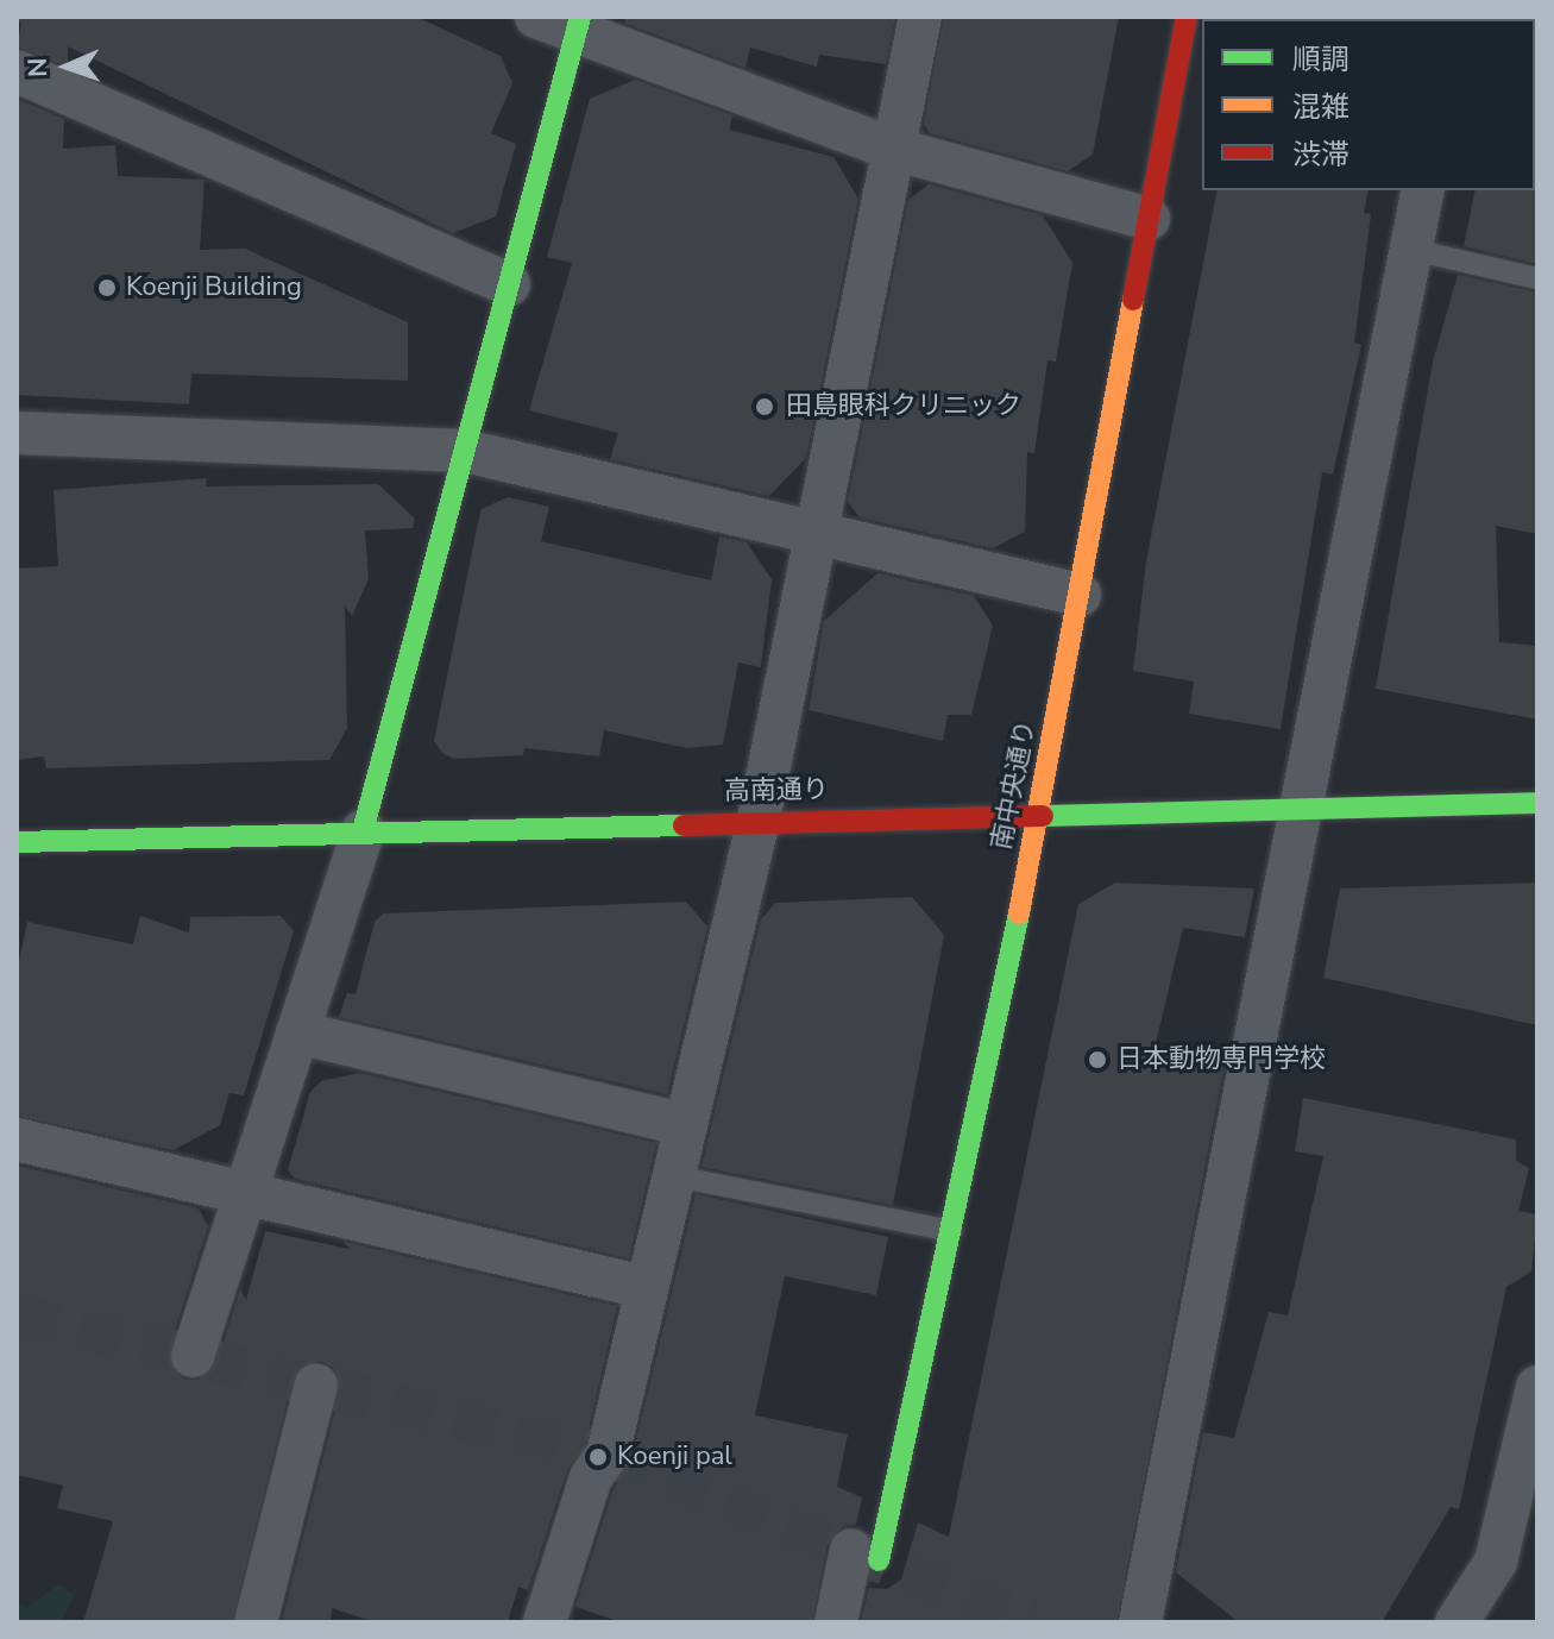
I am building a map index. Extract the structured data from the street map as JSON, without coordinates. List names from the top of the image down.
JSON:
{
  "streets": {
    "street": ["南中央通り", "高南通り"]
  },
  "crossings": [
    ["南中央通り", "高南通り"]
  ],
  "places": [
    "Koenji Building",
    "田島眼科クリニック",
    "日本動物専門学校",
    "Koenji pal"
  ],
  "legend": ["順調", "混雑", "渋滞"],
  "north": "left"
}
